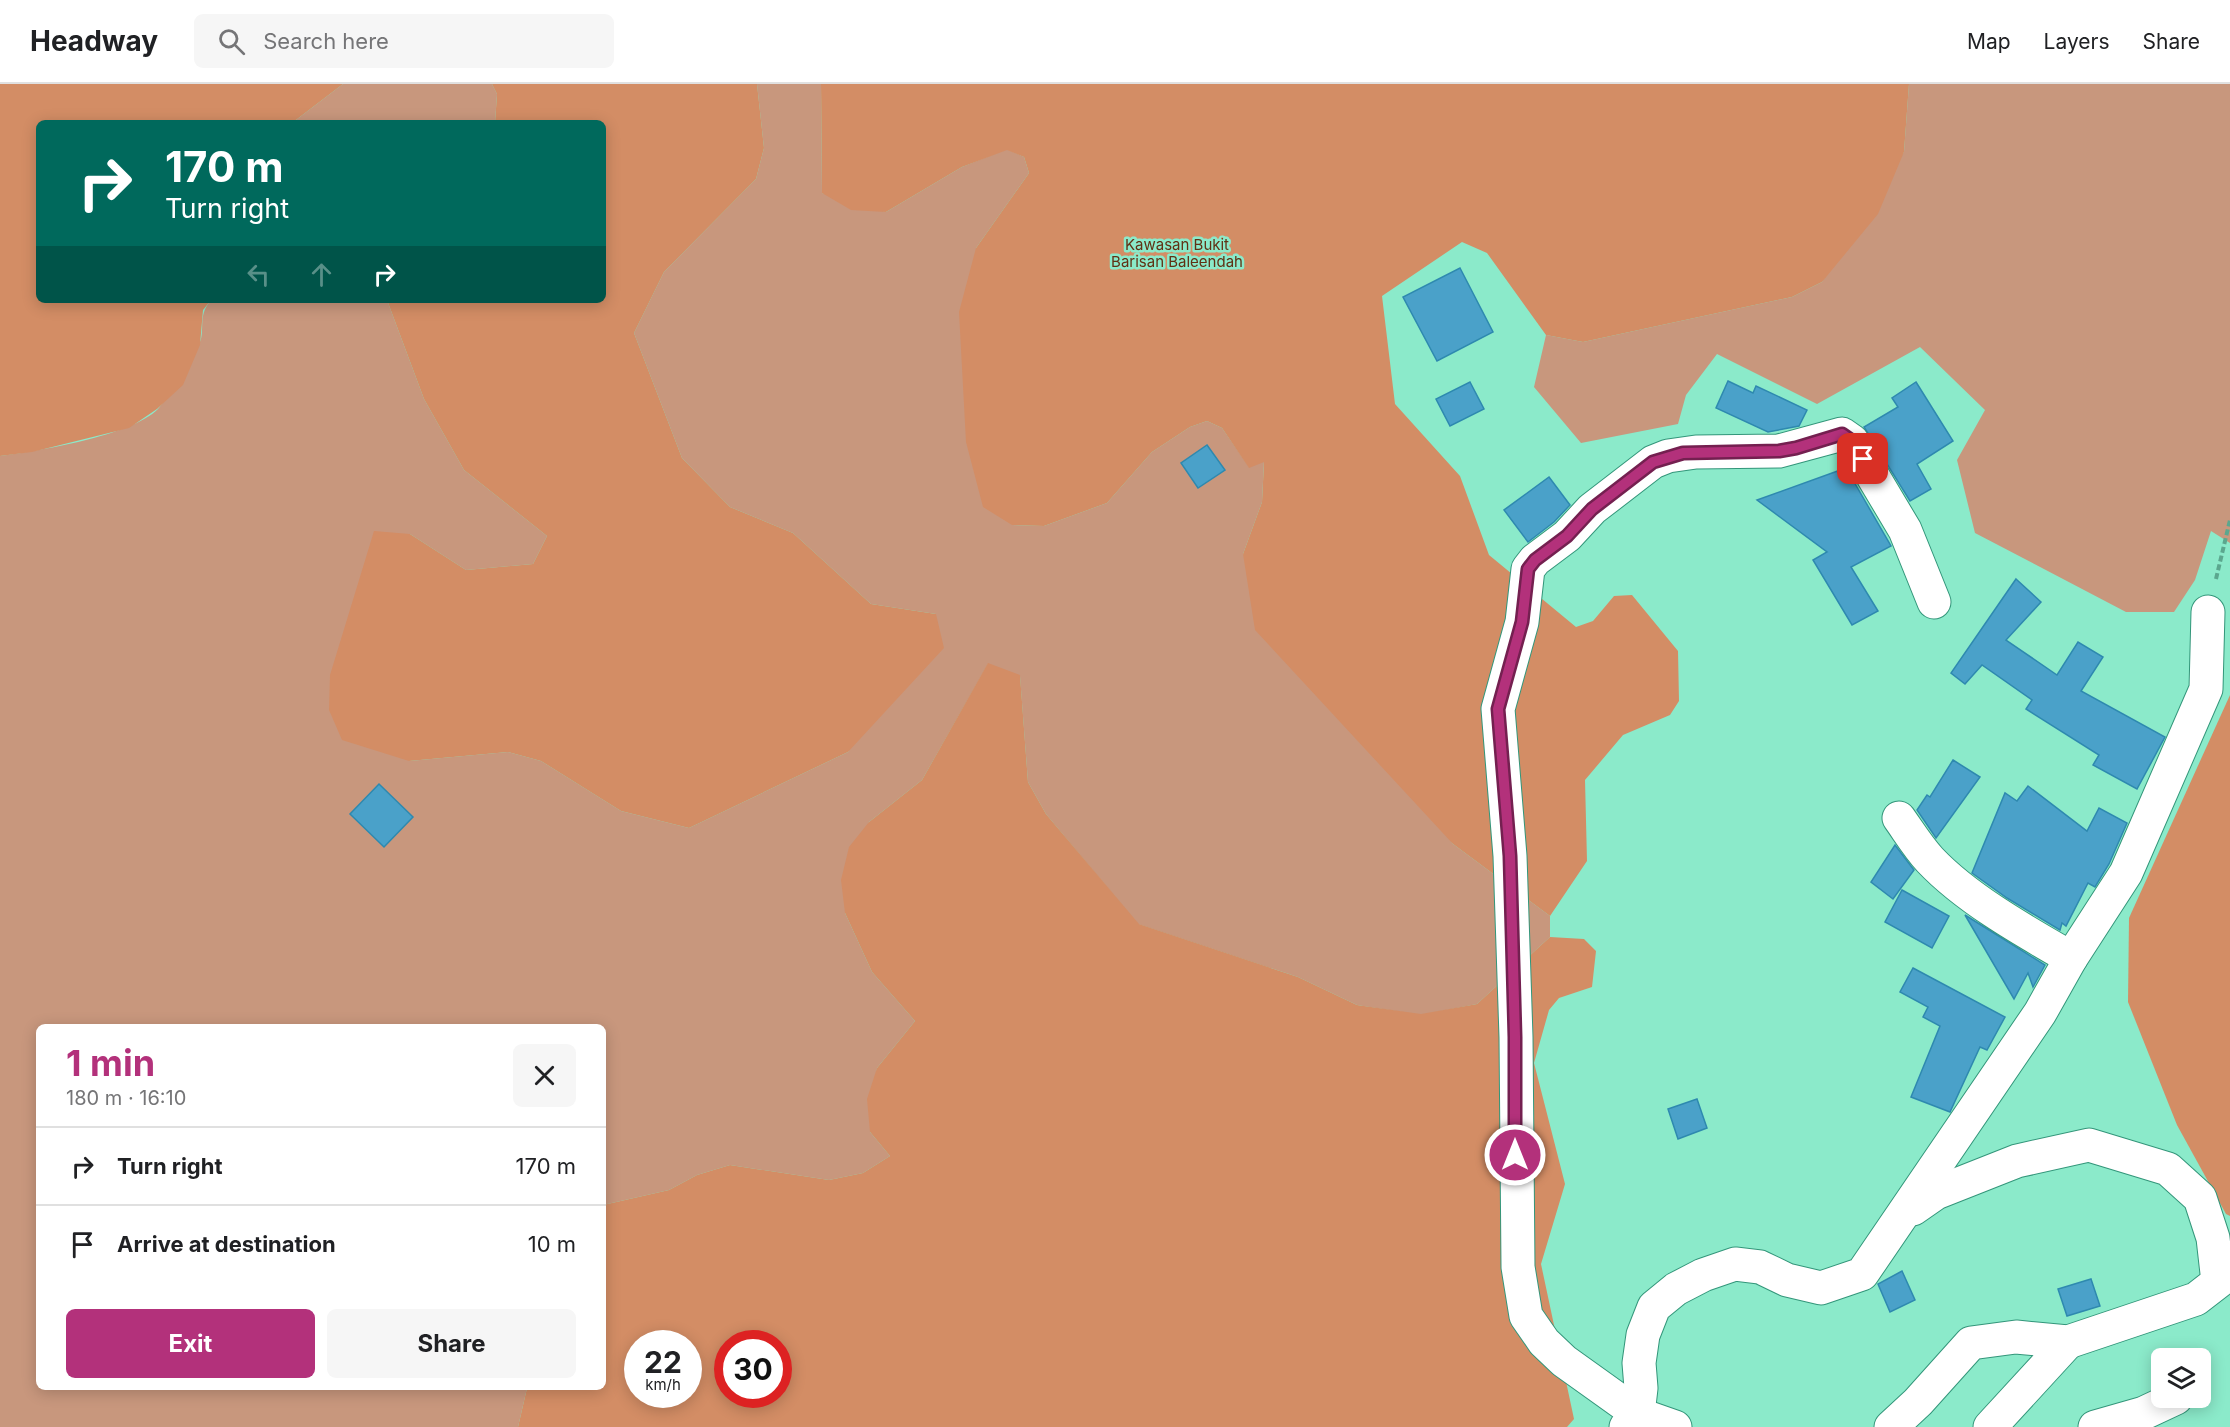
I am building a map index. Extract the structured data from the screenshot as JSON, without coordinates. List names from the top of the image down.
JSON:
{
  "parks": ["Kawasan Bukit Barisan Baleendah"],
  "page": {
    "header": "Headway",
    "search": "Search here",
    "nav": ["Map", "Layers", "Share"],
    "turn": ["170 m", "Turn right"],
    "heading": ["1 min", "180 m · 16:10"],
    "list": [
      {
        "name": "Turn right",
        "value": "170 m"
      },
      {
        "name": "Arrive at destination",
        "value": "10 m"
      }
    ],
    "buttons": ["Exit", "Share"],
    "speed": "22 km/h",
    "limit": "30"
  }
}
